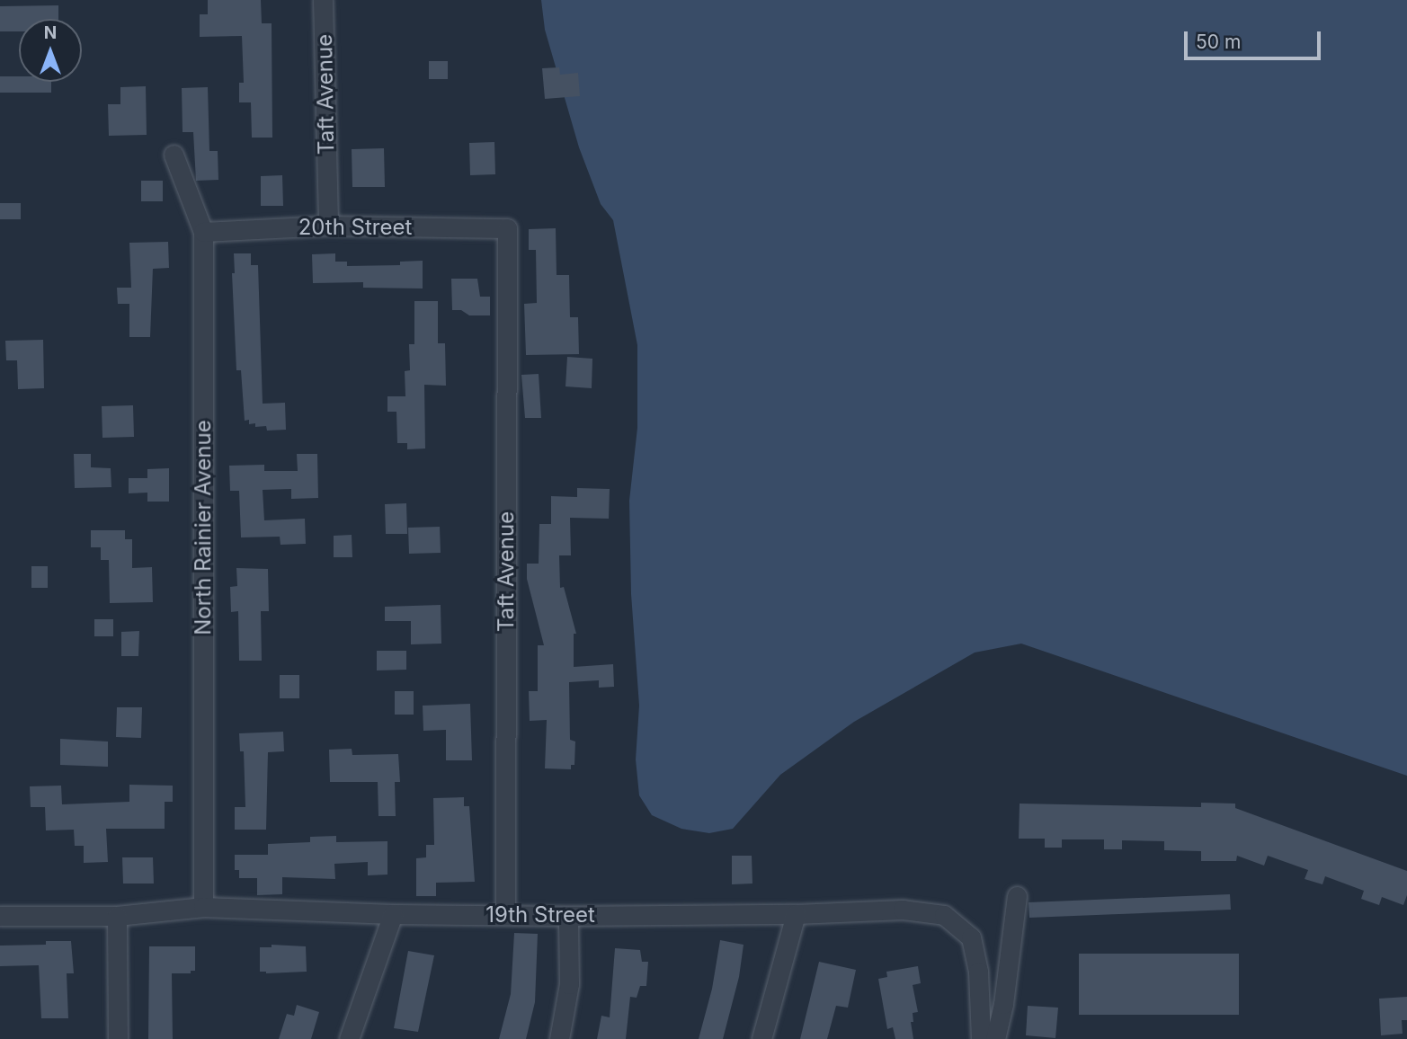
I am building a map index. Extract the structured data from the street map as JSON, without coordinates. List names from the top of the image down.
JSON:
{
  "streets": {
    "street": [
      "Taft Avenue",
      "20th Street",
      "North Rainier Avenue",
      "19th Street"
    ]
  },
  "crossings": [
    ["Taft Avenue", "20th Street"],
    ["Taft Avenue", "19th Street"],
    ["20th Street", "North Rainier Avenue"],
    ["North Rainier Avenue", "19th Street"]
  ],
  "scale_bar": "50 m",
  "north": "top"
}
